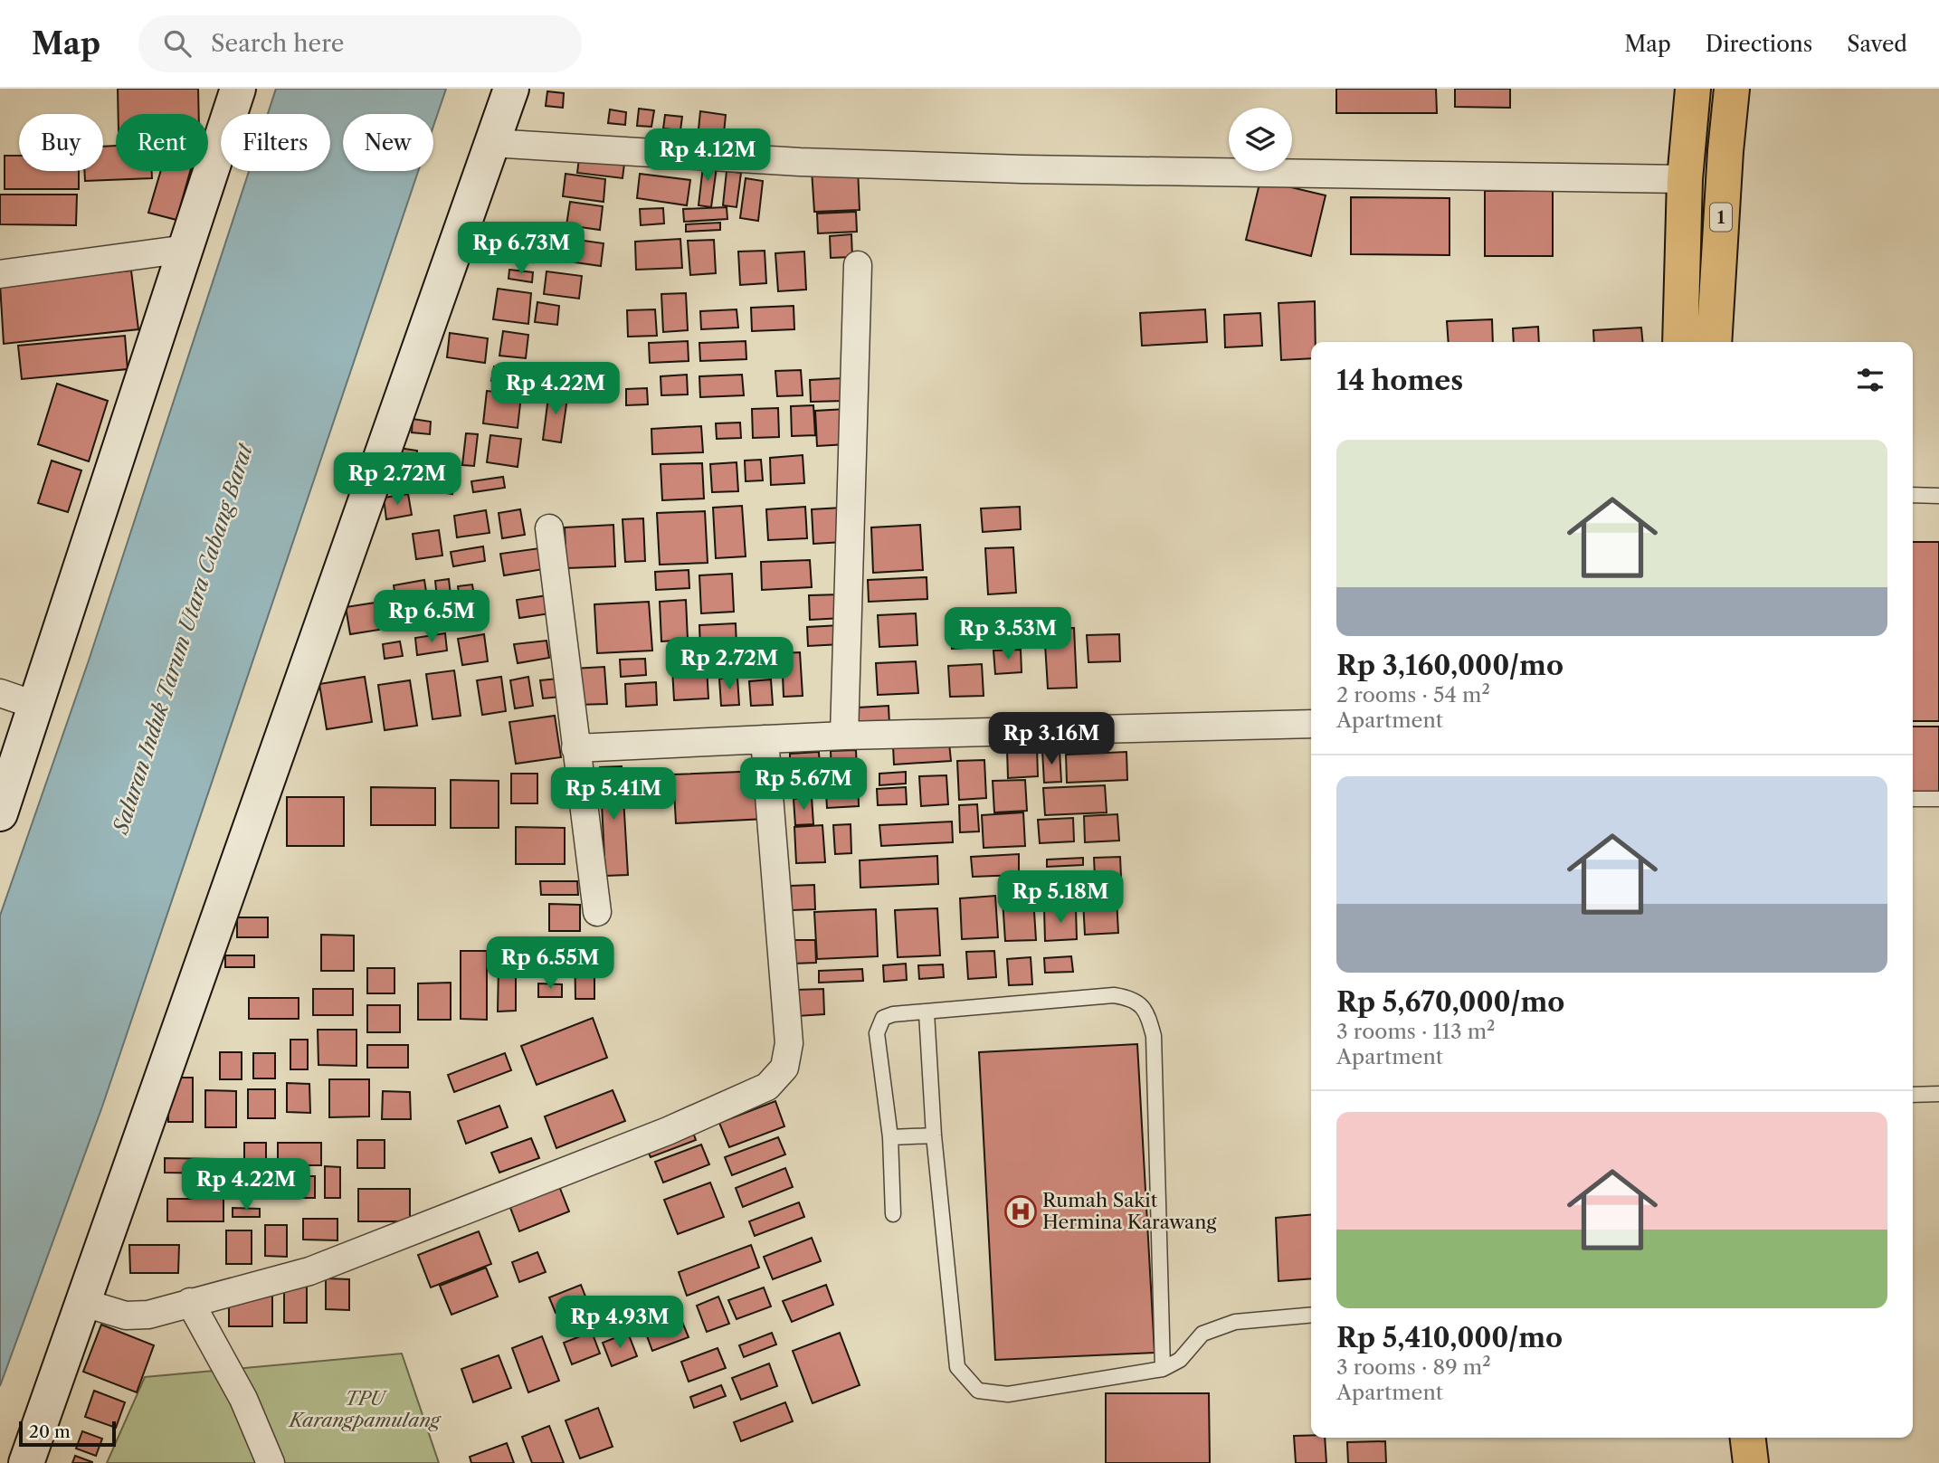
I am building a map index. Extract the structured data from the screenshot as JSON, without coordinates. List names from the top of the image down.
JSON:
{
  "streets": {
    "main road": ["1"]
  },
  "water": ["Saluran Induk Tarum Utara Cabang Barat"],
  "parks": ["TPU Karangpamulang"],
  "places": {
    "hospital": ["Rumah Sakit Hermina Karawang"]
  },
  "scale_bar": "20 m",
  "page": {
    "header": "Map",
    "search": "Search here",
    "nav": ["Map", "Directions", "Saved"],
    "chip": [
      "Buy",
      "Rent",
      "Filters",
      "New"
    ],
    "price": [
      "Rp 4.12M",
      "Rp 6.73M",
      "Rp 4.22M",
      "Rp 2.72M",
      "Rp 6.5M",
      "Rp 3.53M",
      "Rp 2.72M",
      "Rp 3.16M",
      "Rp 5.67M",
      "Rp 5.41M",
      "Rp 5.18M",
      "Rp 6.55M",
      "Rp 4.22M",
      "Rp 4.93M"
    ],
    "heading": "14 homes",
    "list": [
      {
        "name": "Rp 3,160,000/mo",
        "note": "2 rooms · 54 m² · Apartment"
      },
      {
        "name": "Rp 5,670,000/mo",
        "note": "3 rooms · 113 m² · Apartment"
      },
      {
        "name": "Rp 5,410,000/mo",
        "note": "3 rooms · 89 m² · Apartment"
      }
    ],
    "scale": "20 m"
  }
}
